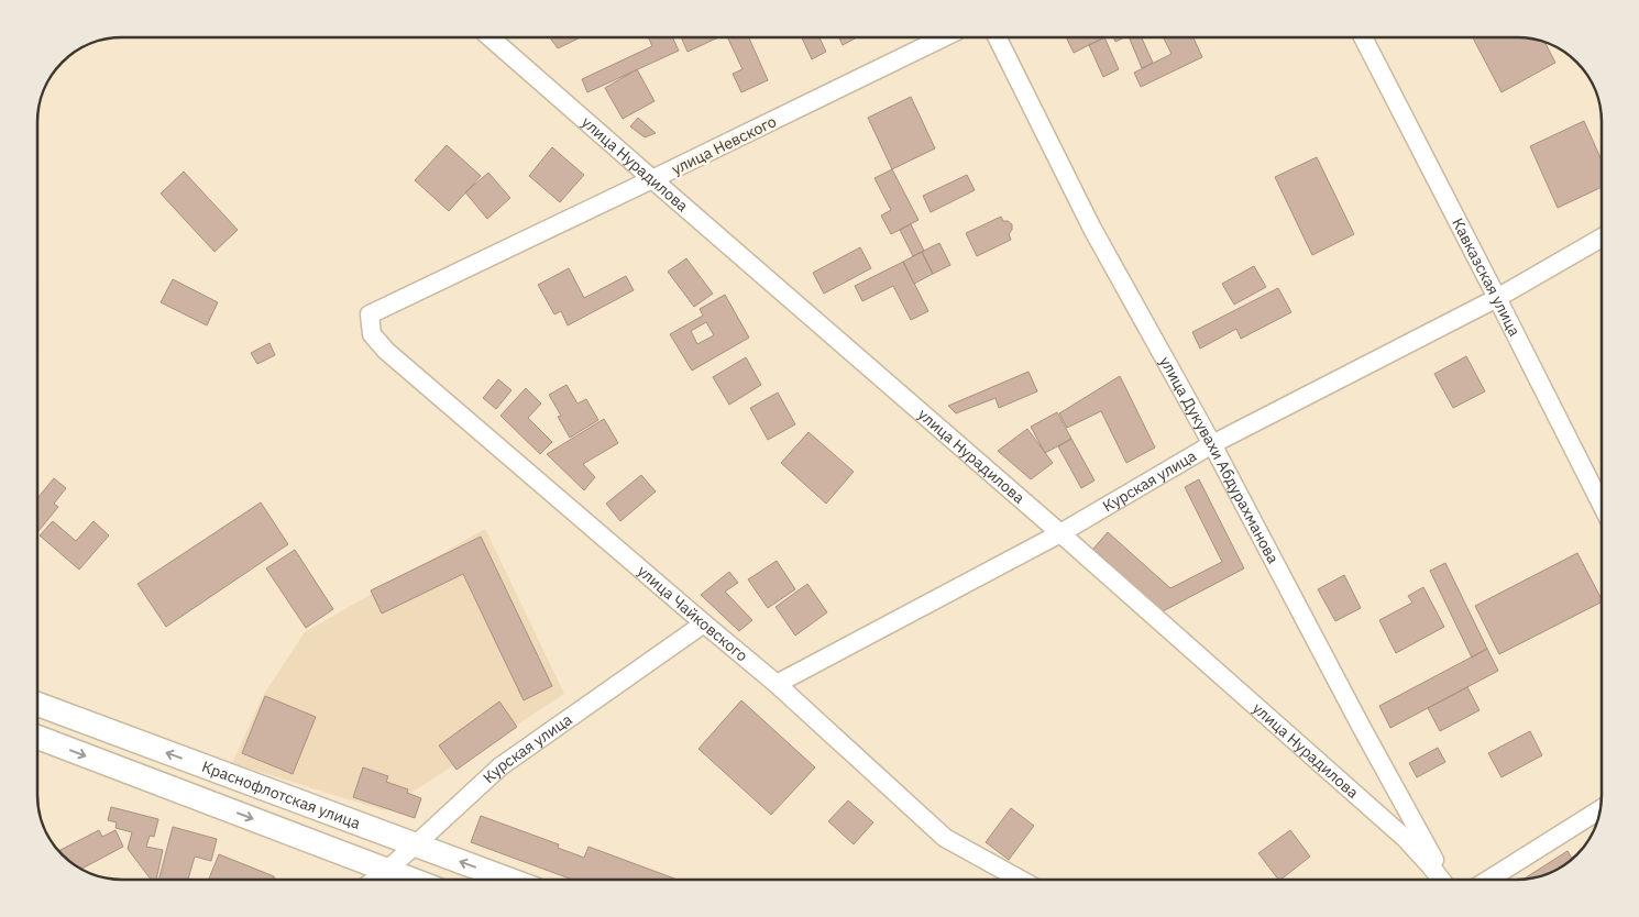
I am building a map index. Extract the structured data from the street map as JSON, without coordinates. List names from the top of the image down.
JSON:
{
  "streets": {
    "main road": ["Краснофлотская улица"],
    "street": [
      "улица Невского",
      "улица Нурадилова",
      "Кавказская улица",
      "улица Дукувахи Абдурахманова",
      "Курская улица",
      "улица Чайковского"
    ]
  },
  "crossings": [
    ["улица Невского", "улица Нурадилова"],
    ["улица Невского", "улица Чайковского"],
    ["улица Нурадилова", "Курская улица"],
    ["Кавказская улица", "Курская улица"],
    ["улица Дукувахи Абдурахманова", "Курская улица"],
    ["Курская улица", "улица Чайковского"],
    ["Курская улица", "Краснофлотская улица"]
  ]
}
